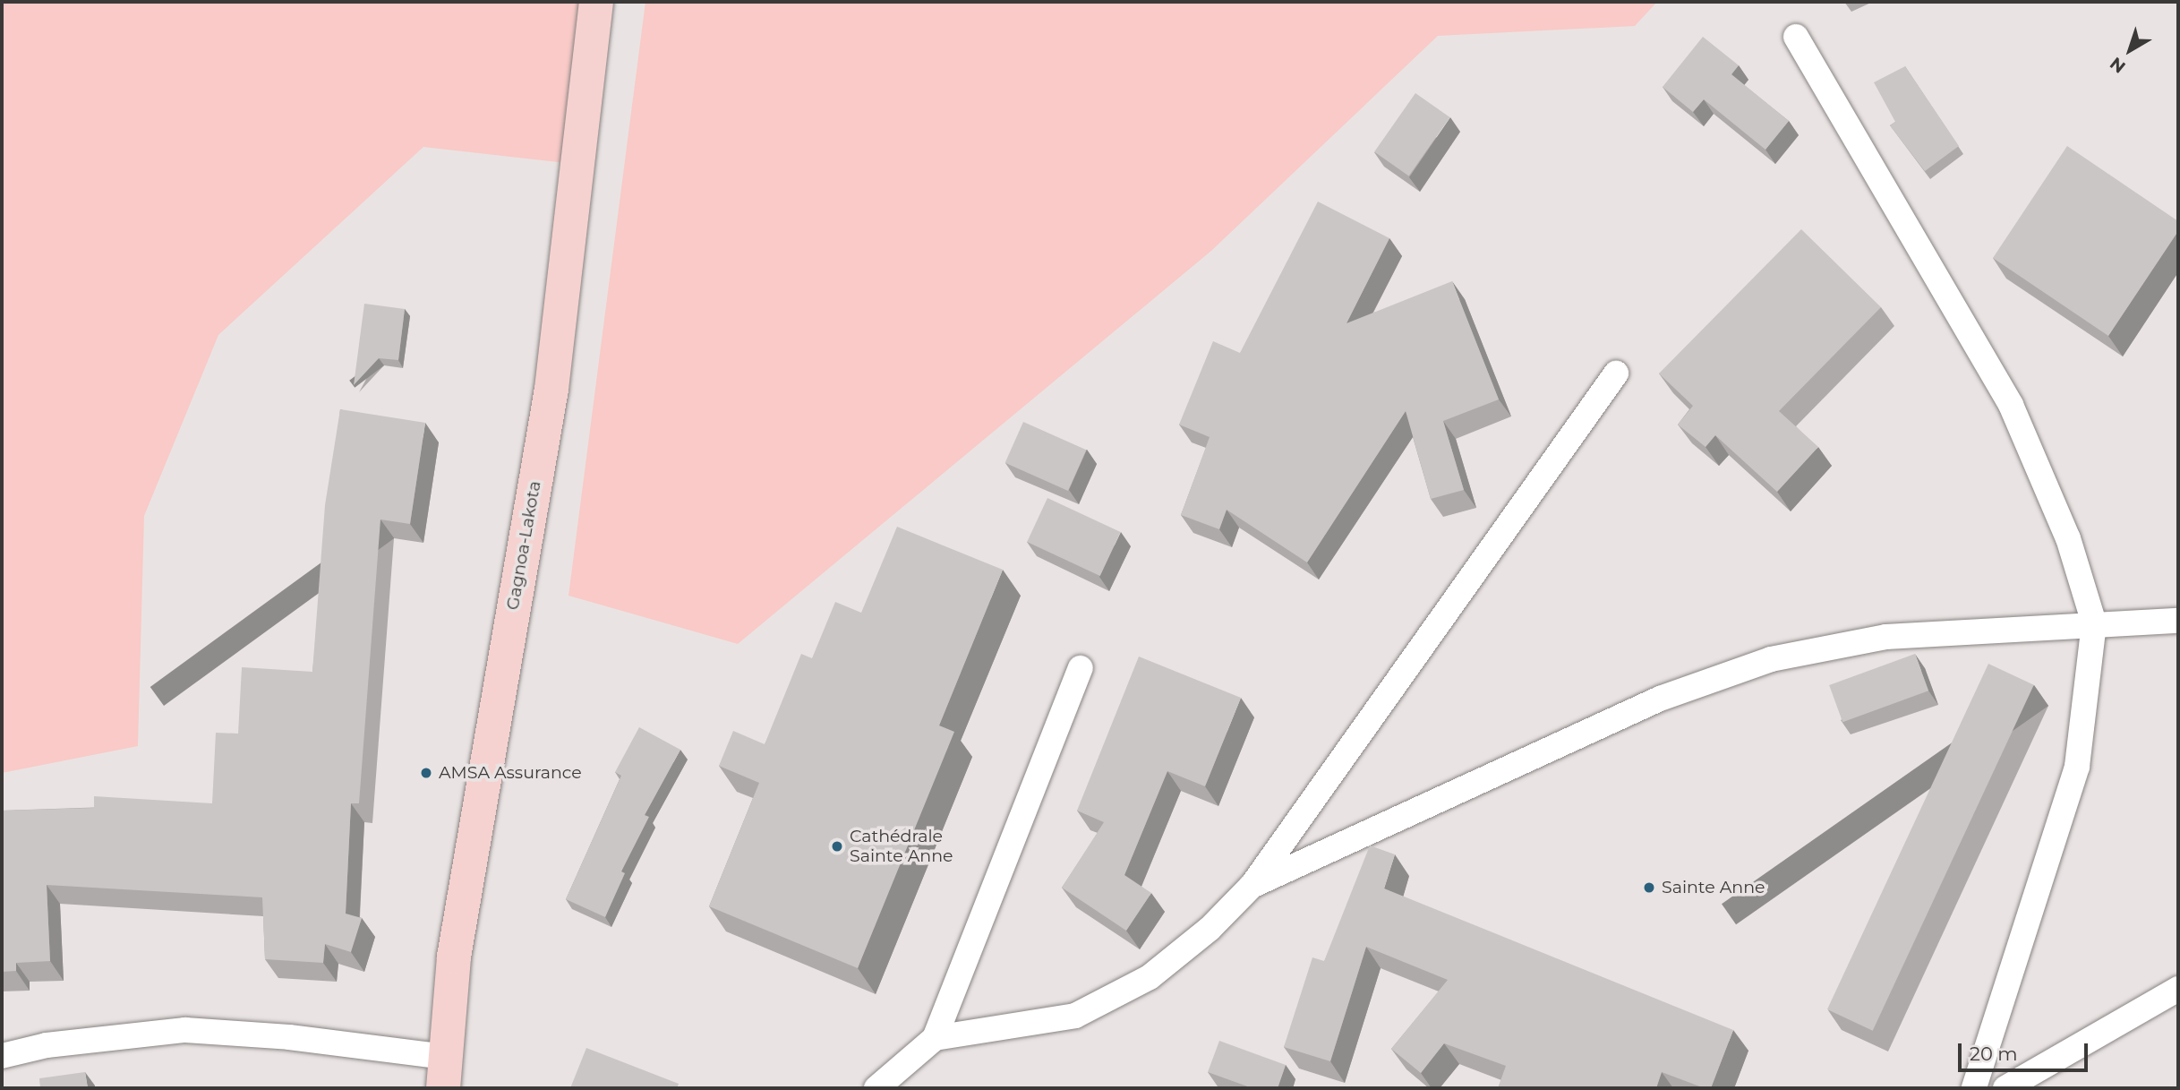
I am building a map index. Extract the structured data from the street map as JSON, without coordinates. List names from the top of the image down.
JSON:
{
  "streets": {
    "main road": ["Gagnoa-Lakota"]
  },
  "places": ["AMSA Assurance", "Cathédrale Sainte Anne", "Sainte Anne"],
  "scale_bar": "20 m",
  "north": "bottom left"
}
